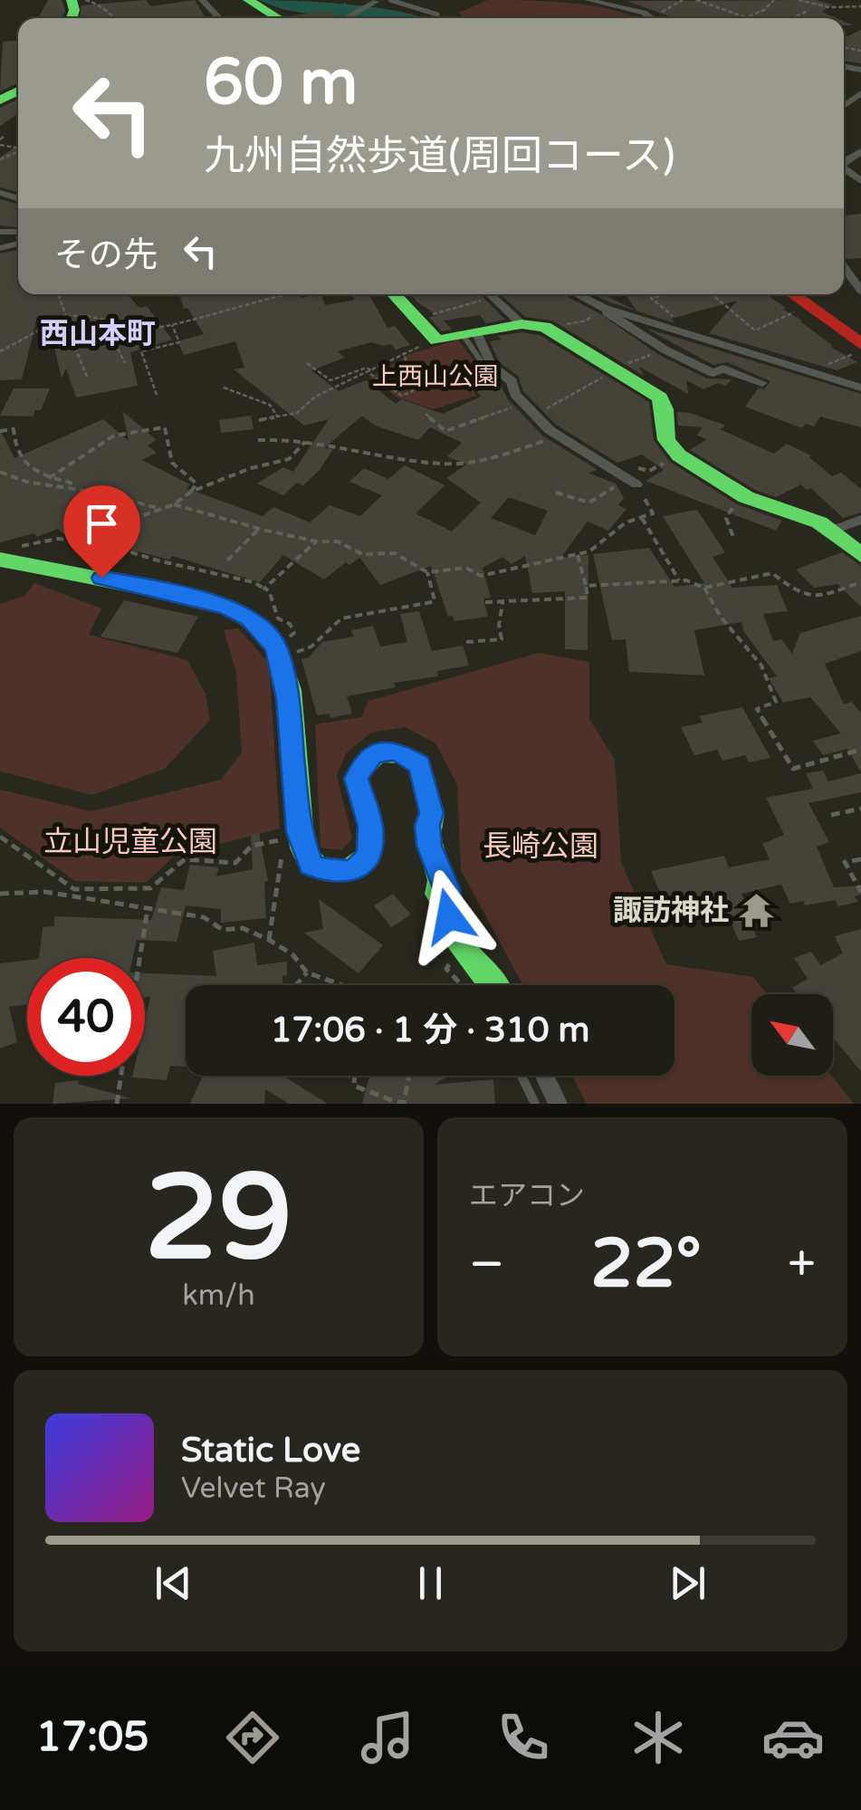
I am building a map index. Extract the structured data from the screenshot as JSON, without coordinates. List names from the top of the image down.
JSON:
{
  "districts": ["西山本町"],
  "parks": ["上西山公園", "立山児童公園", "長崎公園"],
  "places": {
    "temple": ["諏訪神社"]
  },
  "north": "top left",
  "page": {
    "turn": ["60 m", "九州自然歩道(周回コース)"],
    "then": "その先",
    "limit": "40",
    "trip": "17:06 · 1 分 · 310 m",
    "tile": [
      ["29", "km/h"],
      "エアコン"
    ],
    "heat": ["−", "22°", "+"],
    "song": ["Static Love", "Velvet Ray"],
    "tabs": "17:05"
  }
}
